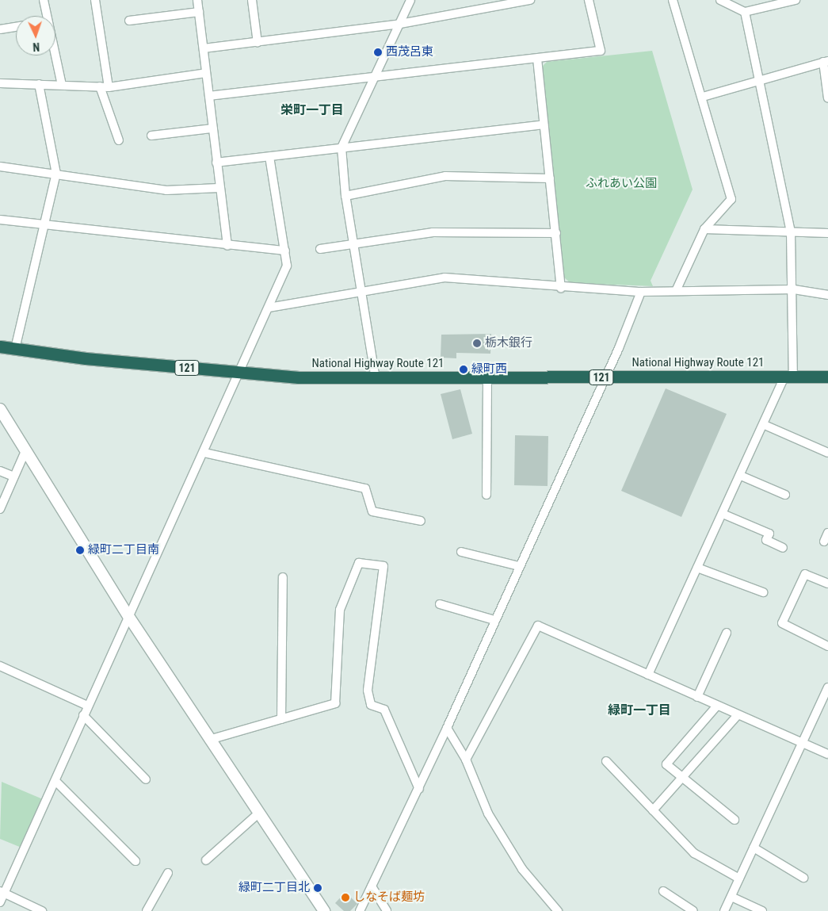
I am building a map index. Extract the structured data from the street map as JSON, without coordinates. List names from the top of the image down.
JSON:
{
  "streets": {
    "highway": ["National Highway Route 121", "121"]
  },
  "districts": ["栄町一丁目", "緑町一丁目"],
  "parks": ["ふれあい公園"],
  "places": [
    "西茂呂東",
    "栃木銀行",
    "緑町西",
    "緑町二丁目南",
    "緑町二丁目北",
    "しなそば麺坊"
  ],
  "north": "bottom"
}
